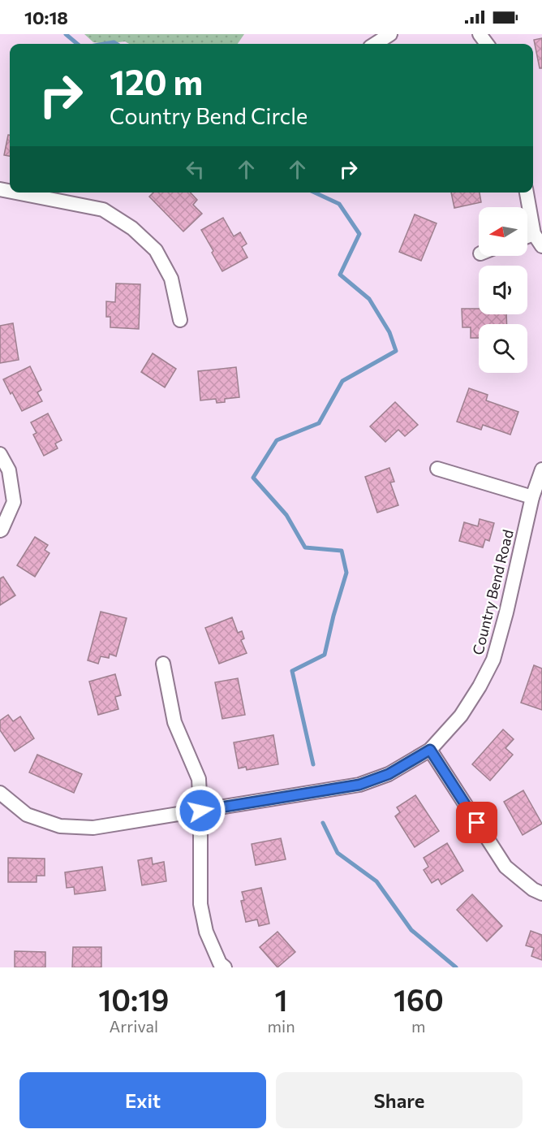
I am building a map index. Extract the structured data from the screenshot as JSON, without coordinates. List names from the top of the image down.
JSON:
{
  "streets": {
    "street": ["Country Bend Road"]
  },
  "north": "left",
  "page": {
    "status": "10:18",
    "turn": ["120 m", "Country Bend Circle"],
    "eta": [
      "10:19",
      "Arrival",
      "1",
      "min",
      "160",
      "m"
    ],
    "buttons": ["Exit", "Share"]
  }
}
